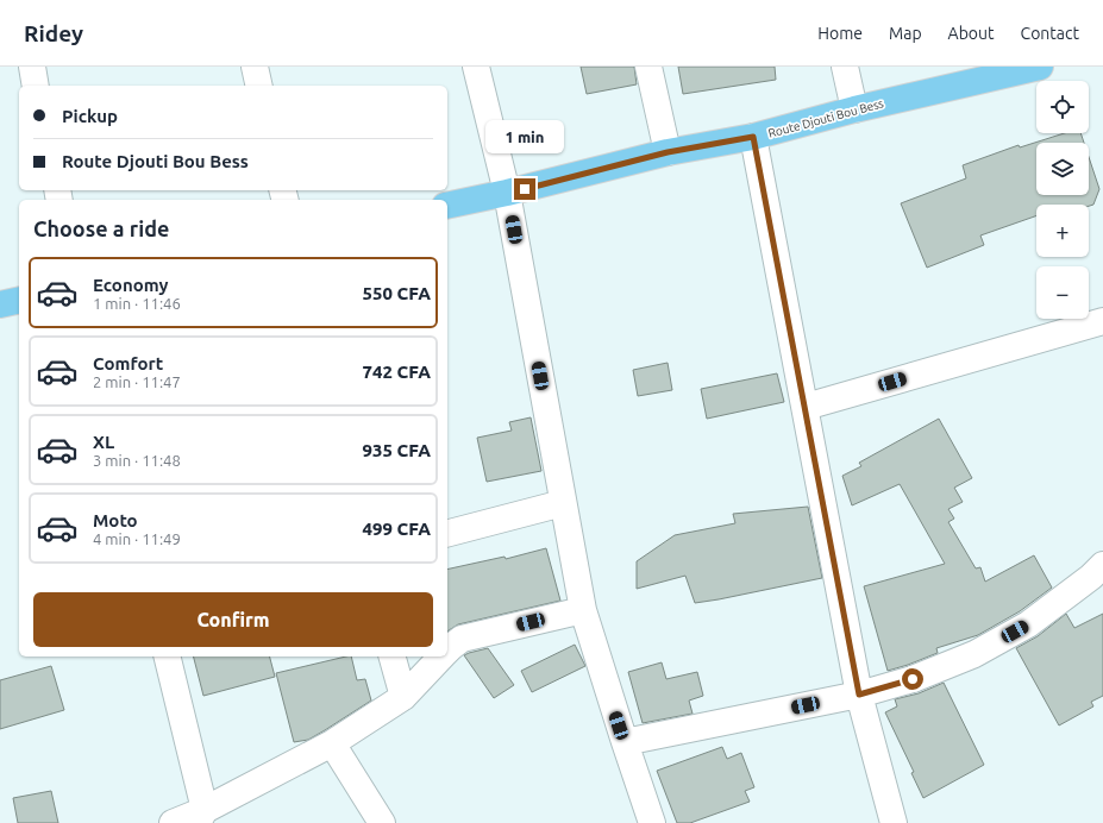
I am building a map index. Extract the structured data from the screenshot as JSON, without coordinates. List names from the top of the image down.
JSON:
{
  "streets": {
    "main road": ["Route Djouti Bou Bess"]
  },
  "page": {
    "header": "Ridey",
    "nav": [
      "Home",
      "Map",
      "About",
      "Contact"
    ],
    "map_buttons": ["+", "−"],
    "banner": ["Pickup", "Route Djouti Bou Bess"],
    "bubble": "1 min",
    "heading": "Choose a ride",
    "list": [
      {
        "name": "Economy",
        "note": "1 min · 11:46",
        "value": "550 CFA"
      },
      {
        "name": "Comfort",
        "note": "2 min · 11:47",
        "value": "742 CFA"
      },
      {
        "name": "XL",
        "note": "3 min · 11:48",
        "value": "935 CFA"
      },
      {
        "name": "Moto",
        "note": "4 min · 11:49",
        "value": "499 CFA"
      }
    ],
    "buttons": "Confirm"
  }
}
